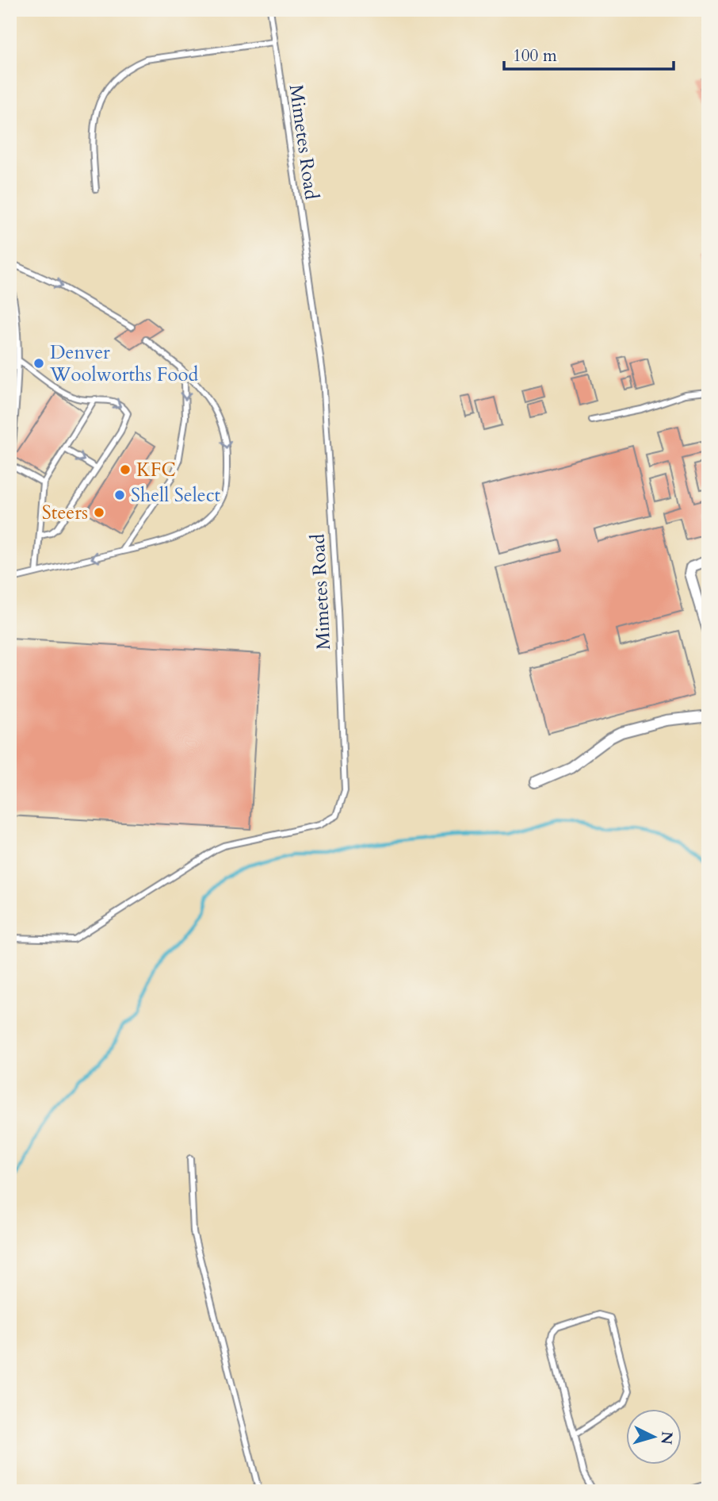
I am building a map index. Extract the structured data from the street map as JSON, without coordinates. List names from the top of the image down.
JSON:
{
  "streets": {
    "lane": ["Mimetes Road"]
  },
  "places": [
    "Denver Woolworths Food",
    "KFC",
    "Shell Select",
    "Steers"
  ],
  "scale_bar": "100 m",
  "north": "right"
}
